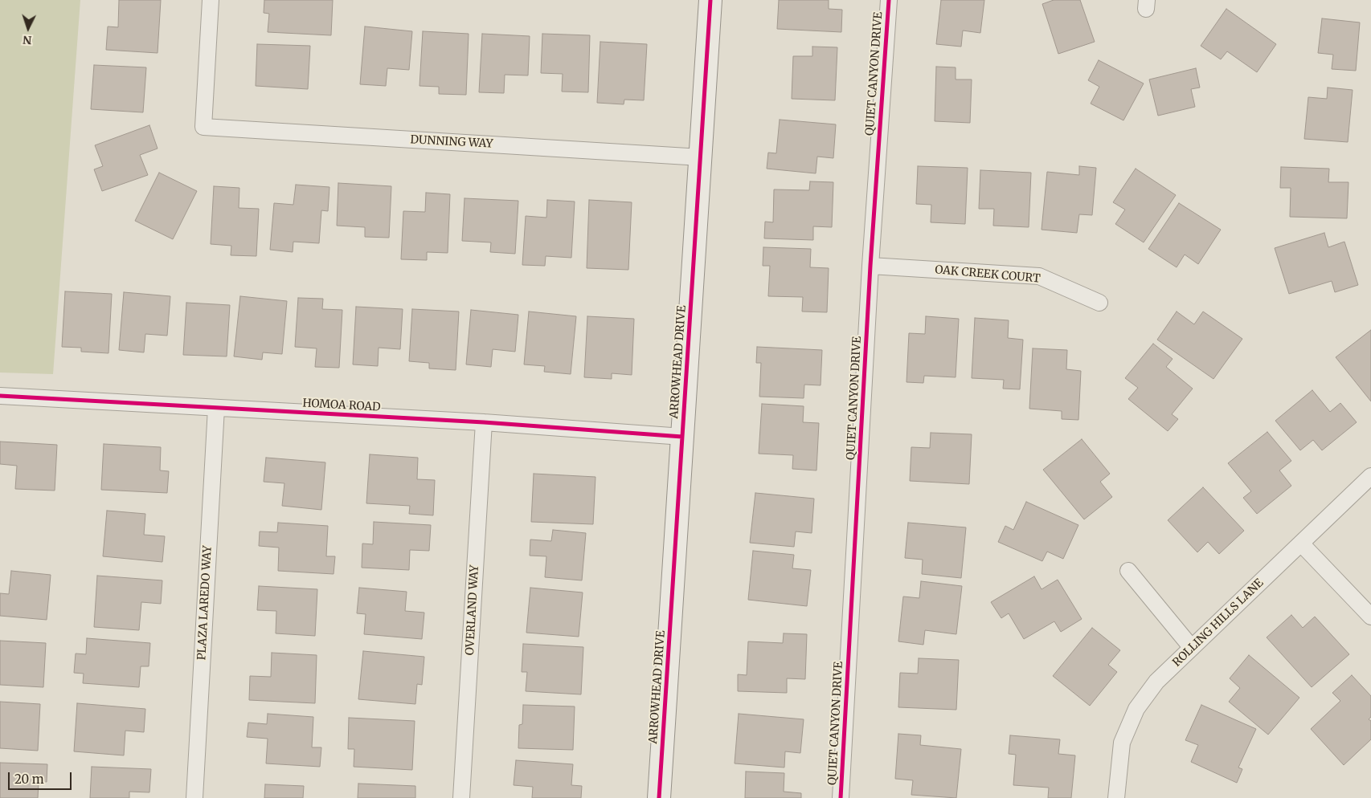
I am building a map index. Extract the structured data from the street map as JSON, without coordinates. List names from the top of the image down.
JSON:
{
  "streets": {
    "main road": ["ARROWHEAD DRIVE"],
    "street": [
      "QUIET CANYON DRIVE",
      "DUNNING WAY",
      "OAK CREEK COURT",
      "HOMOA ROAD",
      "PLAZA LAREDO WAY",
      "OVERLAND WAY",
      "ROLLING HILLS LANE"
    ]
  },
  "crossings": [
    ["QUIET CANYON DRIVE", "OAK CREEK COURT"],
    ["DUNNING WAY", "ARROWHEAD DRIVE"],
    ["ARROWHEAD DRIVE", "HOMOA ROAD"],
    ["HOMOA ROAD", "PLAZA LAREDO WAY"],
    ["HOMOA ROAD", "OVERLAND WAY"]
  ],
  "scale_bar": "20 m",
  "north": "bottom"
}
